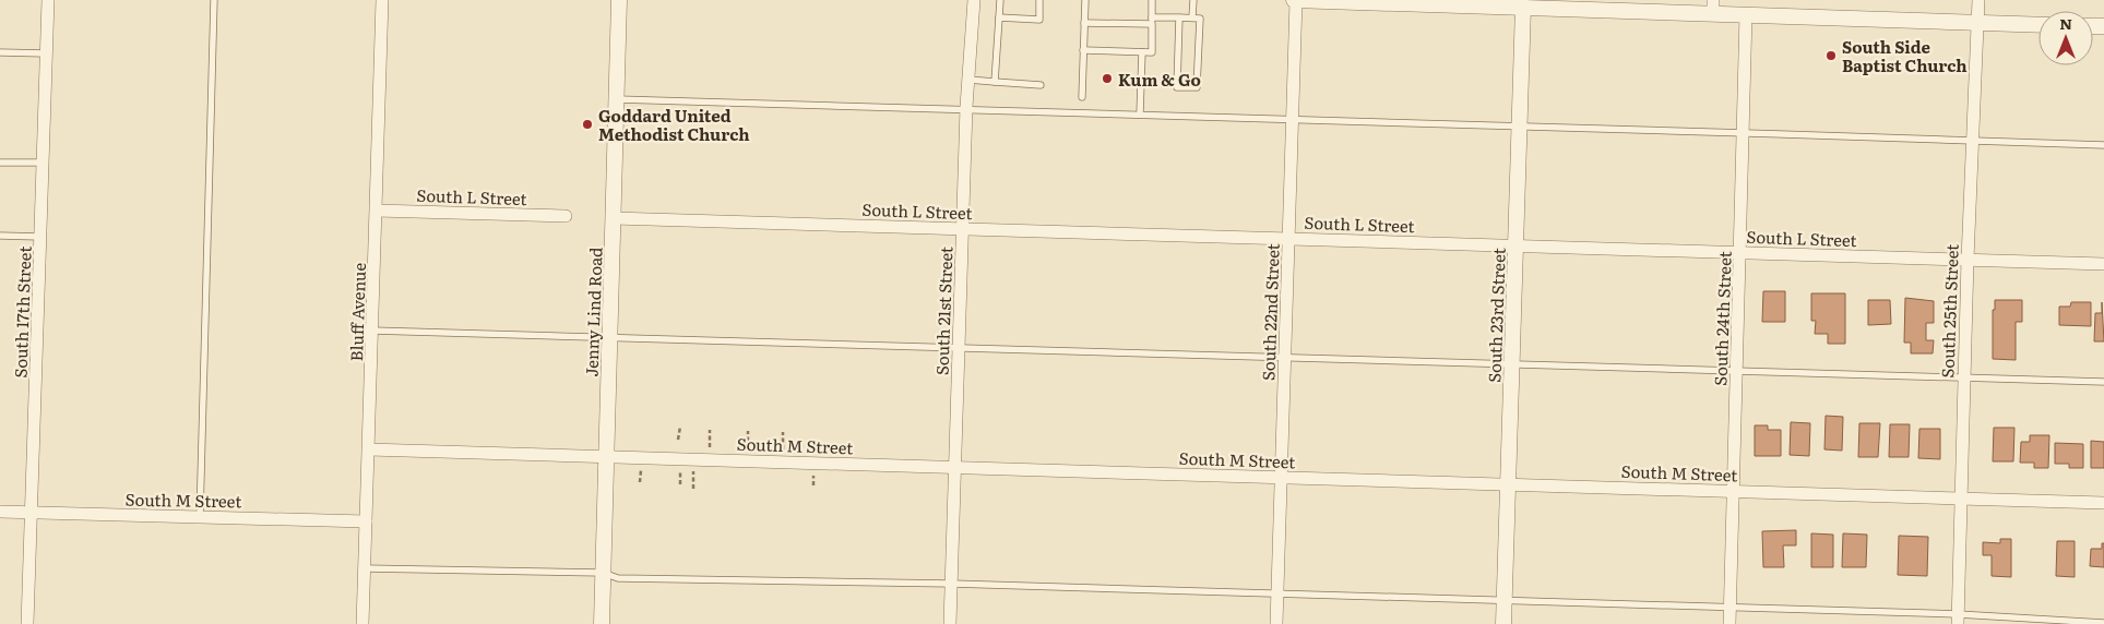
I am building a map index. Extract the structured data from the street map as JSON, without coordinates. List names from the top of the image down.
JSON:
{
  "streets": {
    "street": [
      "South L Street",
      "South 21st Street",
      "South 25th Street",
      "South 17th Street",
      "Bluff Avenue",
      "Jenny Lind Road",
      "South 22nd Street",
      "South 23rd Street",
      "South 24th Street",
      "South M Street"
    ]
  },
  "crossings": [
    ["South L Street", "South 21st Street"],
    ["South L Street", "South 25th Street"],
    ["South L Street", "Bluff Avenue"],
    ["South L Street", "Jenny Lind Road"],
    ["South L Street", "South 22nd Street"],
    ["South L Street", "South 23rd Street"],
    ["South L Street", "South 24th Street"],
    ["South 21st Street", "South M Street"],
    ["South 25th Street", "South M Street"],
    ["South 17th Street", "South M Street"],
    ["Bluff Avenue", "South M Street"],
    ["Jenny Lind Road", "South M Street"],
    ["South 22nd Street", "South M Street"],
    ["South 23rd Street", "South M Street"],
    ["South 24th Street", "South M Street"]
  ],
  "places": ["South Side Baptist Church", "Kum & Go", "Goddard United Methodist Church"],
  "north": "top"
}
